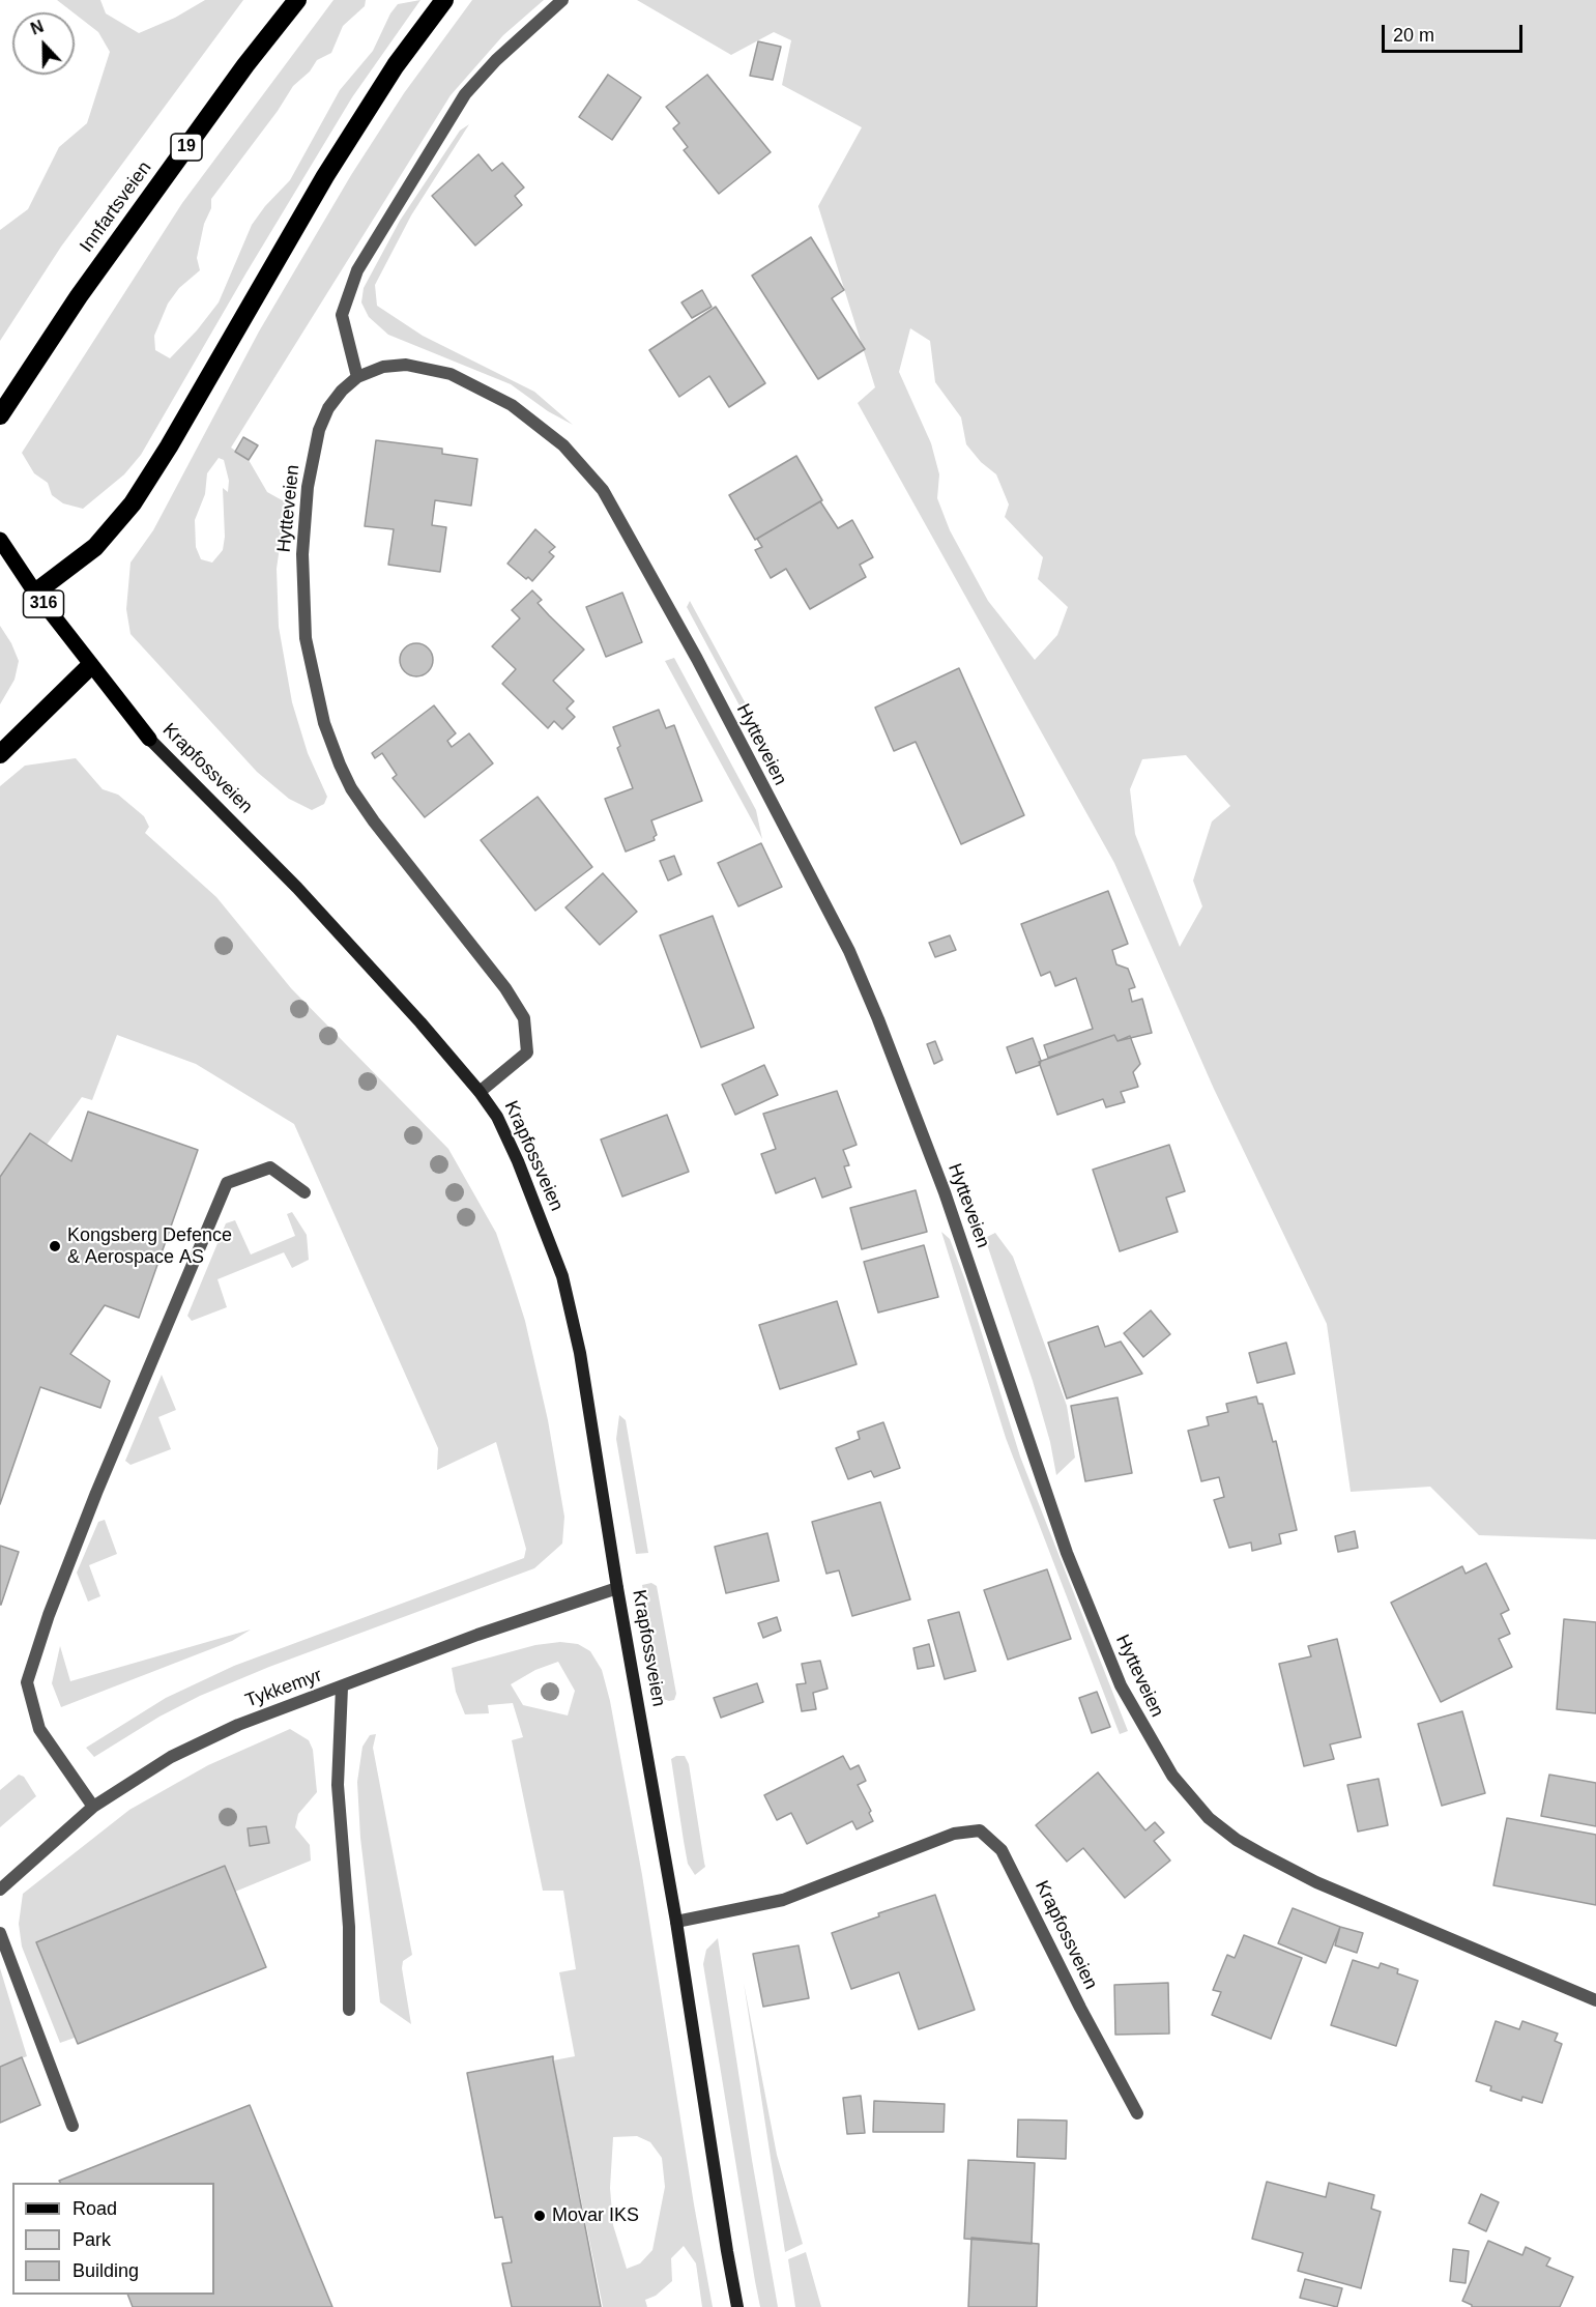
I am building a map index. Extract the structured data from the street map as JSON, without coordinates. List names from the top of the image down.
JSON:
{
  "streets": {
    "highway": ["19", "Innfartsveien"],
    "main road": ["316", "Krapfossveien"],
    "street": ["Hytteveien", "Tykkemyr"]
  },
  "crossings": [
    ["Hytteveien", "Krapfossveien"],
    ["Krapfossveien", "Tykkemyr"]
  ],
  "places": ["Kongsberg Defence & Aerospace AS", "Movar IKS"],
  "legend": ["Road", "Park", "Building"],
  "scale_bar": "20 m",
  "north": "top"
}
